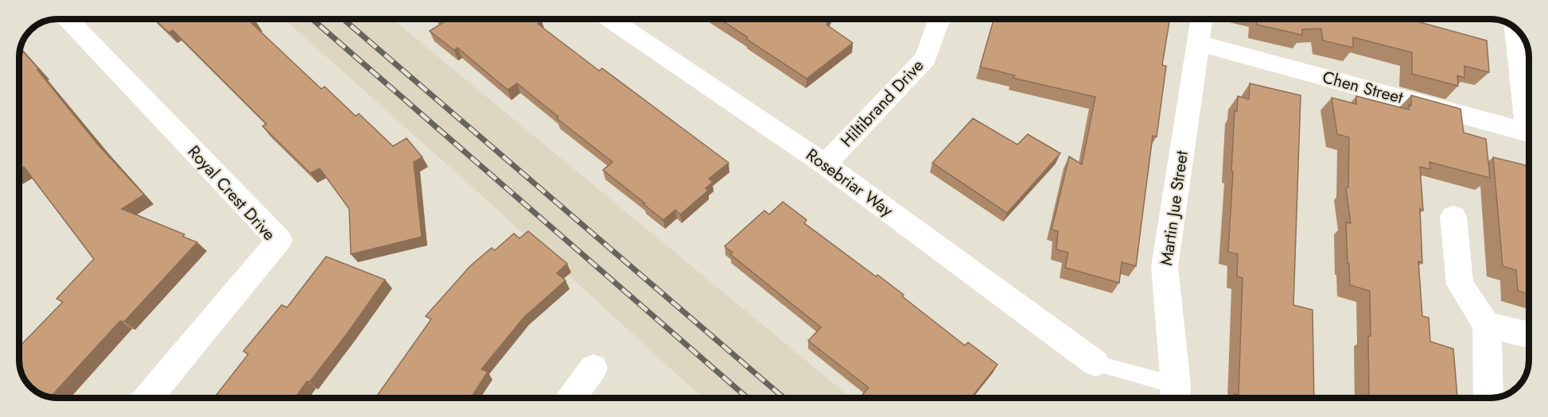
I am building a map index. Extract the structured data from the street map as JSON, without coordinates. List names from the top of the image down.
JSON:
{
  "streets": {
    "street": [
      "Chen Street",
      "Hiltibrand Drive",
      "Rosebriar Way",
      "Royal Crest Drive",
      "Martin Jue Street"
    ]
  },
  "crossings": [
    ["Chen Street", "Martin Jue Street"],
    ["Hiltibrand Drive", "Rosebriar Way"]
  ]
}
